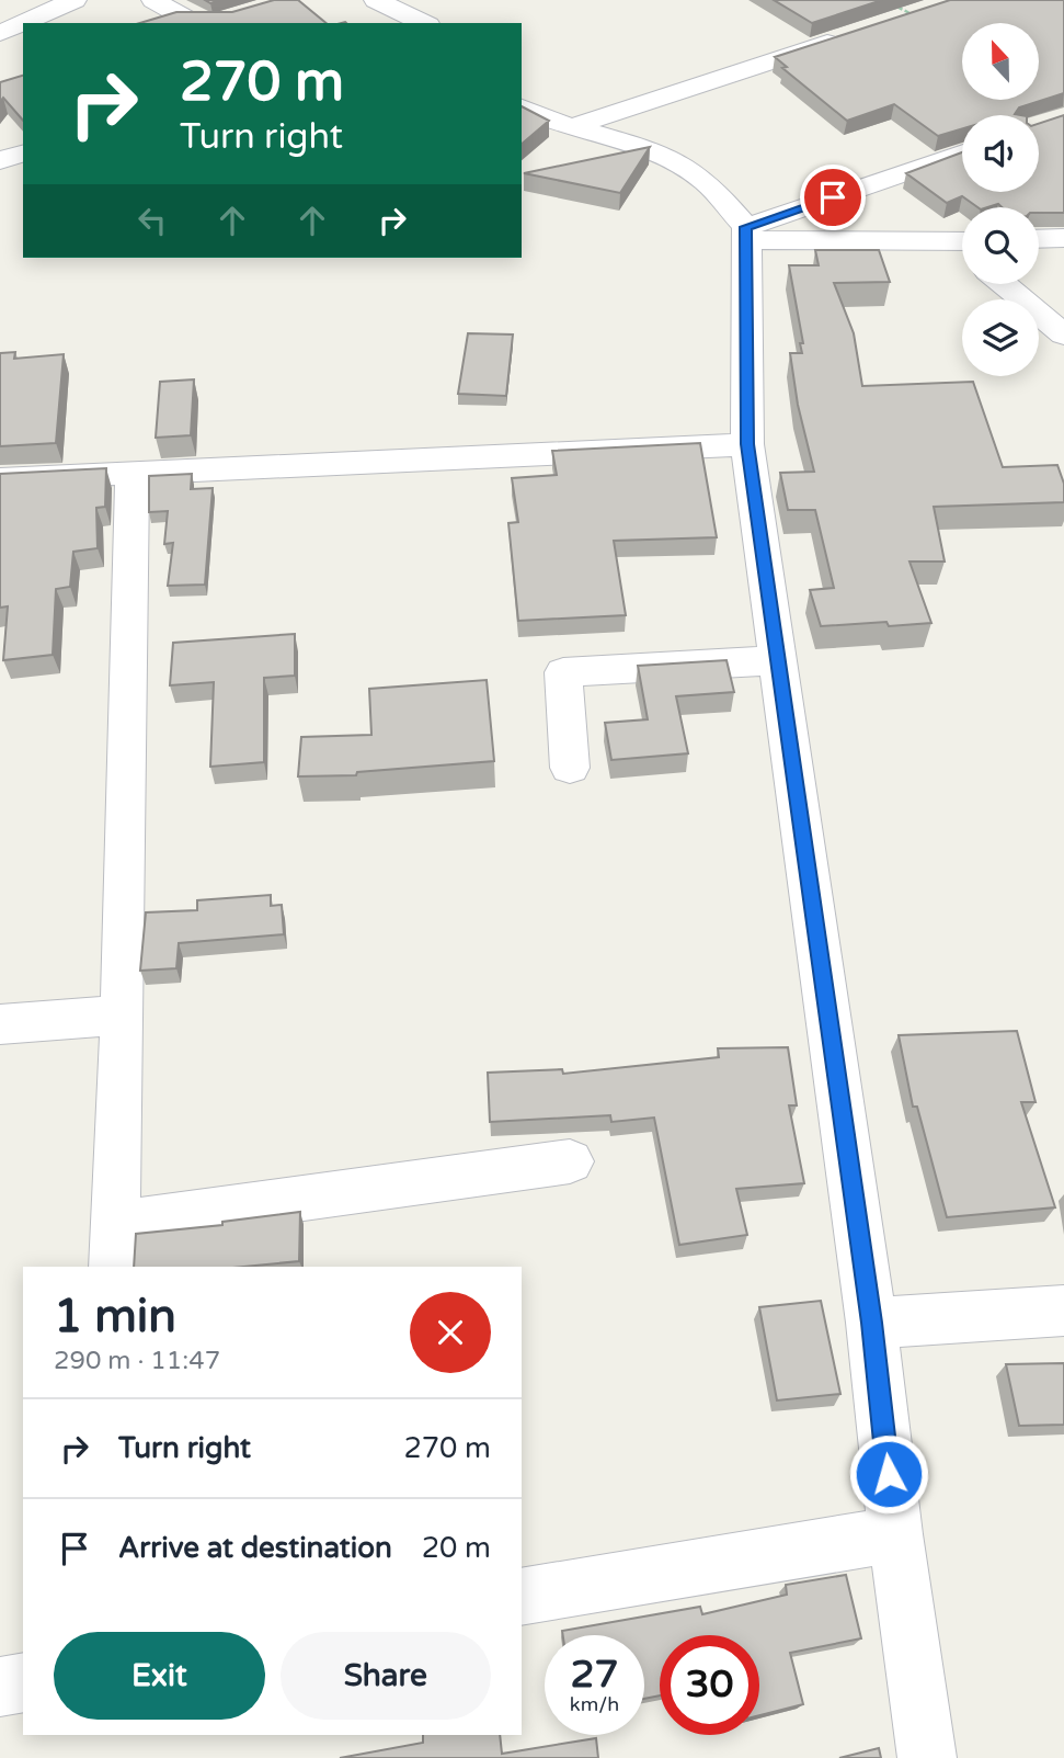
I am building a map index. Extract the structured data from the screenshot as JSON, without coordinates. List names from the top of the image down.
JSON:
{
  "north": "top",
  "page": {
    "turn": ["270 m", "Turn right"],
    "heading": ["1 min", "290 m · 11:47"],
    "list": [
      {
        "name": "Turn right",
        "value": "270 m"
      },
      {
        "name": "Arrive at destination",
        "value": "20 m"
      }
    ],
    "buttons": ["Exit", "Share"],
    "speed": "27 km/h",
    "limit": "30"
  }
}
